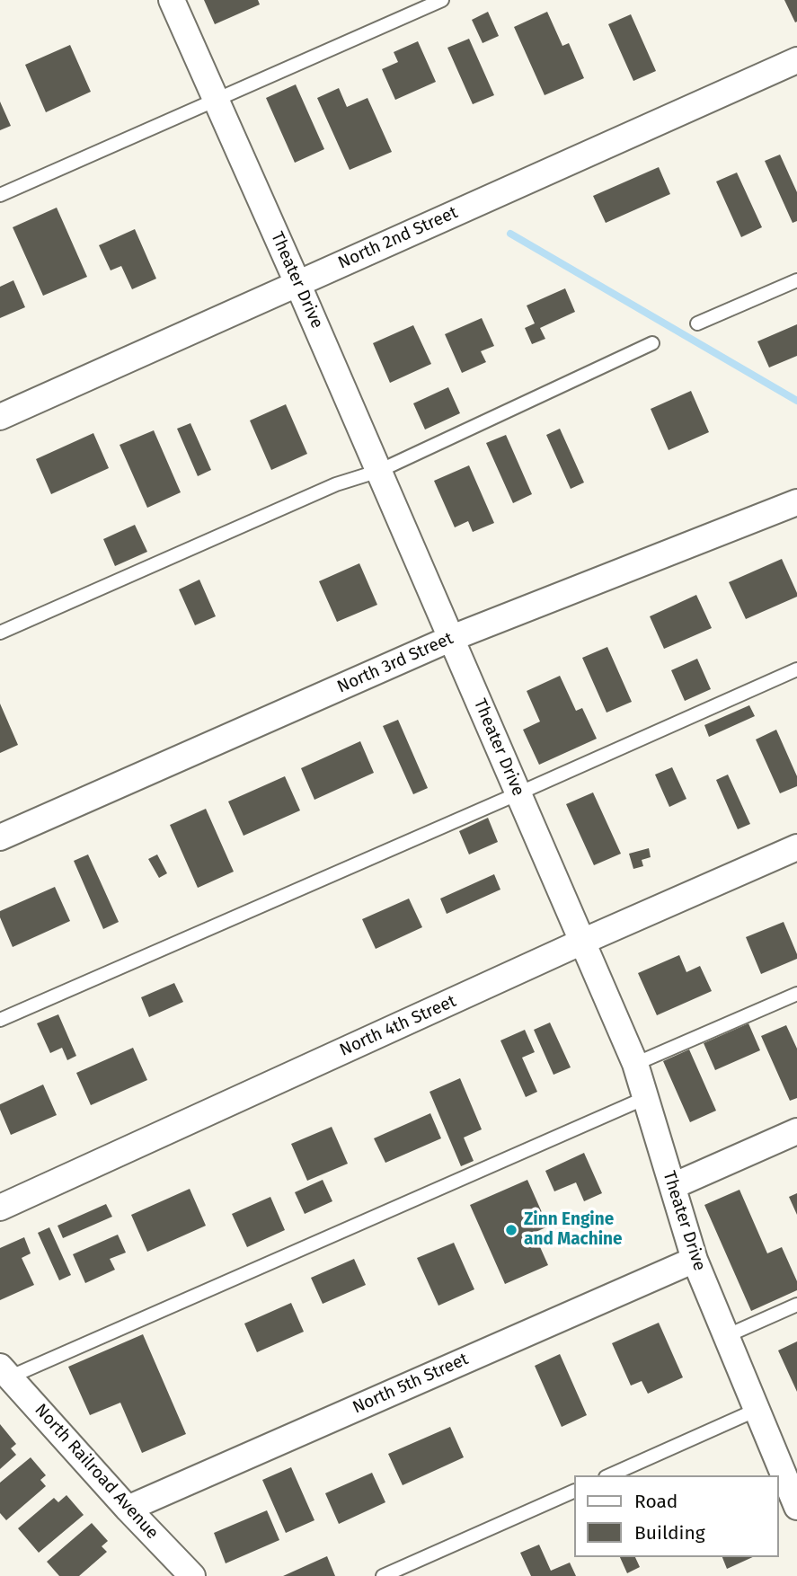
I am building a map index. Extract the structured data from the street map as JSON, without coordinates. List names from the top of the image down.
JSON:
{
  "streets": {
    "street": [
      "North 2nd Street",
      "Theater Drive",
      "North 3rd Street",
      "North 4th Street",
      "North 5th Street",
      "North Railroad Avenue"
    ]
  },
  "crossings": [
    ["North 2nd Street", "Theater Drive"],
    ["Theater Drive", "North 3rd Street"],
    ["Theater Drive", "North 4th Street"],
    ["Theater Drive", "North 5th Street"],
    ["North 5th Street", "North Railroad Avenue"]
  ],
  "places": ["Zinn Engine and Machine"],
  "legend": ["Road", "Building"]
}
